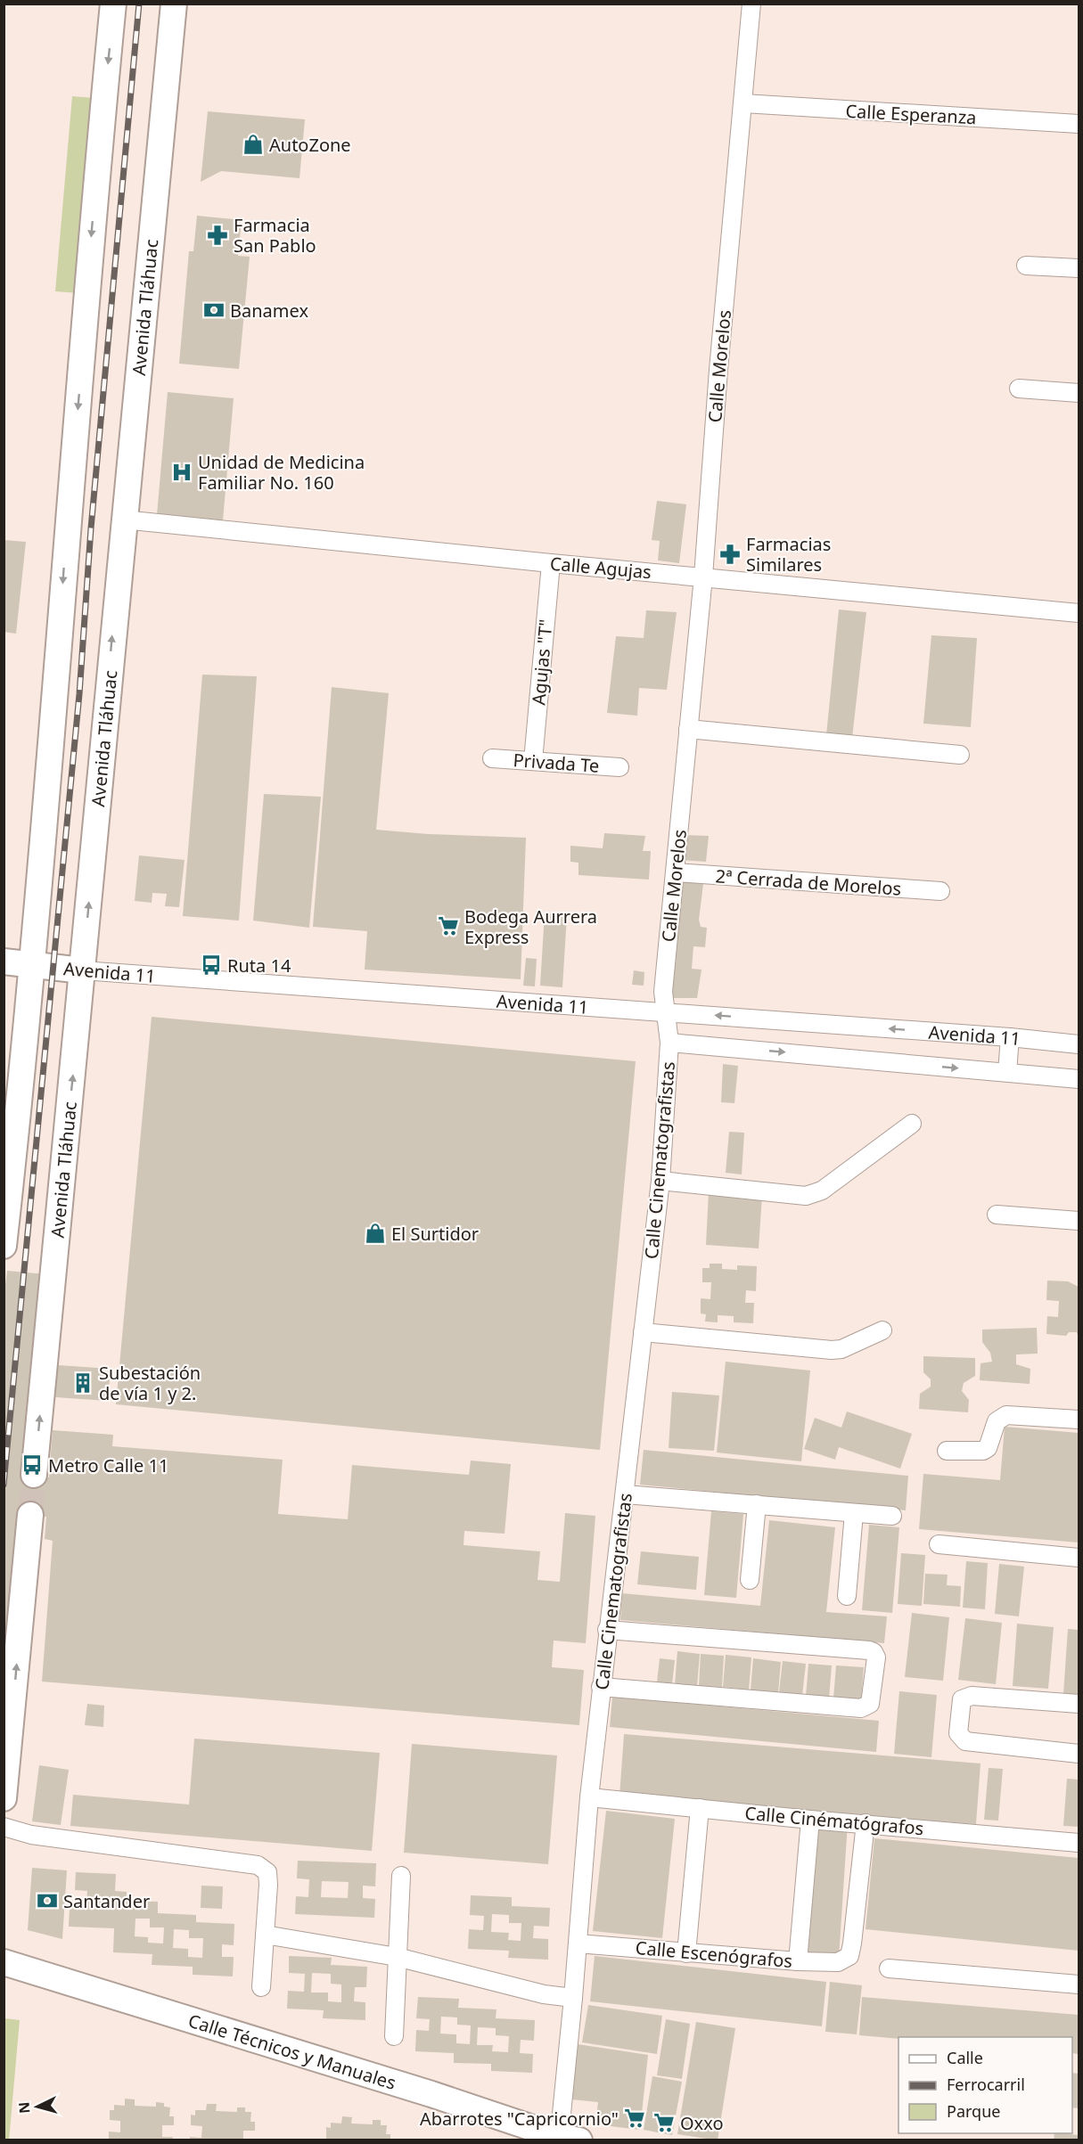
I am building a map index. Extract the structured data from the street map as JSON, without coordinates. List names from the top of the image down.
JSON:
{
  "streets": {
    "main road": ["Avenida Tláhuac", "Avenida 11", "Calle Técnicos y Manuales"],
    "street": [
      "Calle Esperanza",
      "Calle Morelos",
      "Calle Agujas",
      "Agujas \"T\"",
      "Privada Te",
      "2ª Cerrada de Morelos",
      "Calle Cinematografistas",
      "Calle Cinématógrafos",
      "Calle Escenógrafos"
    ]
  },
  "crossings": [
    ["Calle Esperanza", "Calle Morelos"],
    ["Avenida Tláhuac", "Calle Agujas"],
    ["Avenida Tláhuac", "Avenida 11"],
    ["Calle Morelos", "Calle Agujas"],
    ["Calle Morelos", "2ª Cerrada de Morelos"],
    ["Calle Morelos", "Avenida 11"],
    ["Calle Morelos", "Calle Cinematografistas"],
    ["Calle Agujas", "Agujas \"T\""],
    ["Agujas \"T\"", "Privada Te"],
    ["Avenida 11", "Calle Cinematografistas"],
    ["Calle Cinematografistas", "Calle Cinématógrafos"],
    ["Calle Cinematografistas", "Calle Escenógrafos"],
    ["Calle Cinematografistas", "Calle Técnicos y Manuales"],
    ["Calle Cinématógrafos", "Calle Escenógrafos"]
  ],
  "places": {
    "shop": ["AutoZone", "El Surtidor"],
    "pharmacy": ["Farmacia San Pablo", "Farmacias Similares"],
    "bank": ["Banamex", "Santander"],
    "hospital": ["Unidad de Medicina Familiar No. 160"],
    "supermarket": ["Bodega Aurrera Express", "Abarrotes \"Capricornio\"", "Oxxo"],
    "bus stop": ["Ruta 14", "Metro Calle 11"],
    "building": ["Subestación de vía 1 y 2."]
  },
  "legend": ["Calle", "Ferrocarril", "Parque"],
  "north": "left"
}
